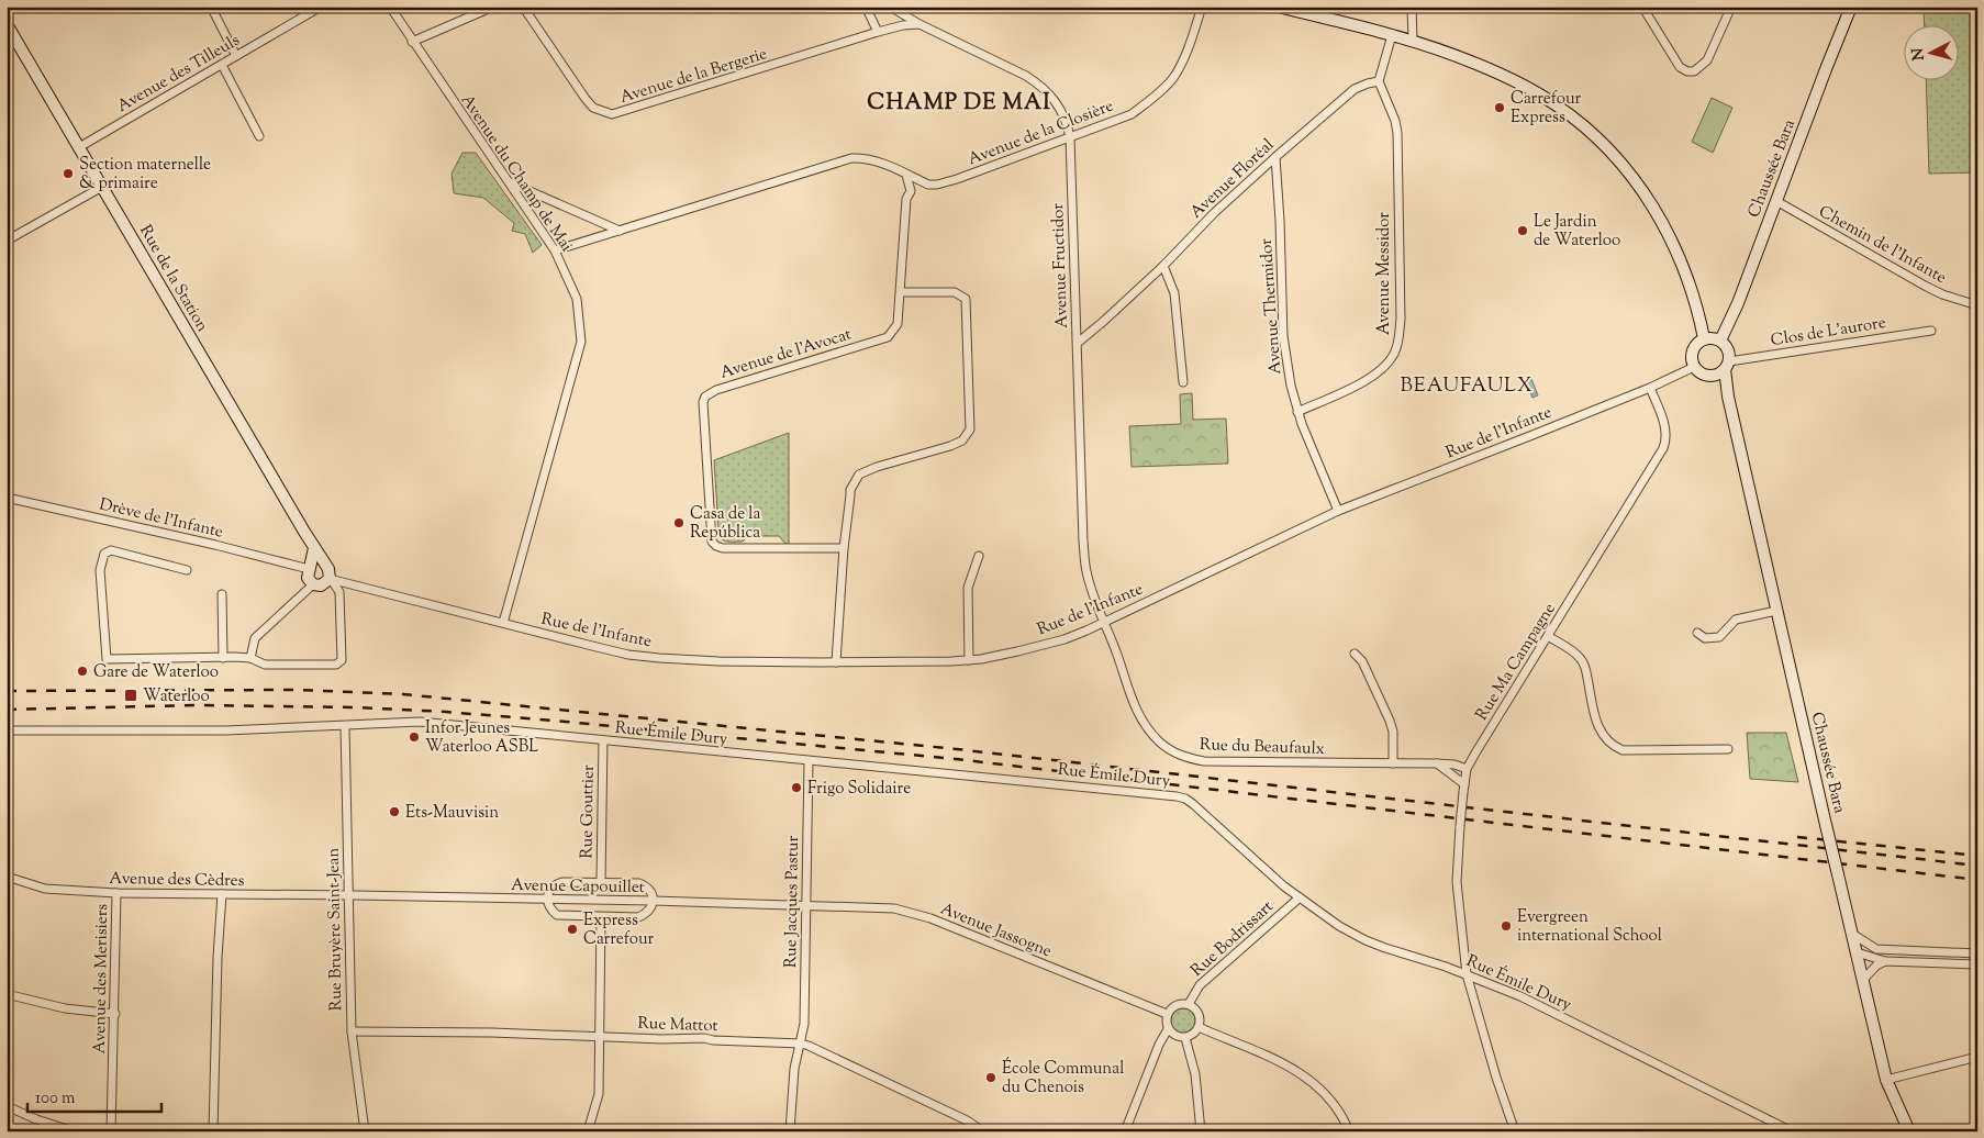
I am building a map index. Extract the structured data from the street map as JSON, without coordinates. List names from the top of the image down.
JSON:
{
  "streets": {
    "main road": ["Chaussée Bara", "Rue de la Station"],
    "street": [
      "Avenue des Tilleuls",
      "Avenue de la Bergerie",
      "Avenue de la Closière",
      "Avenue du Champ de Mai",
      "Avenue Floréal",
      "Chemin de l'Infante",
      "Avenue Fructidor",
      "Avenue Messidor",
      "Avenue Thermidor",
      "Clos de L'aurore",
      "Avenue de l'Avocat",
      "Rue de l'Infante",
      "Drève de l'Infante",
      "Rue Ma Campagne",
      "Rue Émile Dury",
      "Rue du Beaufaulx",
      "Rue Gouttier",
      "Avenue des Cèdres",
      "Avenue Capouillet",
      "Rue Jacques Pastur",
      "Rue Bruyère Saint-Jean",
      "Avenue Jassogne",
      "Rue Bodrissart",
      "Avenue des Merisiers",
      "Rue Mattot"
    ]
  },
  "crossings": [
    ["Avenue des Tilleuls", "Rue de la Station"],
    ["Avenue de la Bergerie", "Avenue Fructidor"],
    ["Avenue de la Closière", "Avenue Fructidor"],
    ["Avenue de la Closière", "Avenue de l'Avocat"],
    ["Chaussée Bara", "Chemin de l'Infante"],
    ["Chaussée Bara", "Clos de L'aurore"],
    ["Chaussée Bara", "Rue de l'Infante"],
    ["Avenue du Champ de Mai", "Rue de l'Infante"],
    ["Avenue Floréal", "Avenue Fructidor"],
    ["Avenue Floréal", "Avenue Messidor"],
    ["Avenue Floréal", "Avenue Thermidor"],
    ["Avenue Fructidor", "Rue de l'Infante"],
    ["Avenue Fructidor", "Rue du Beaufaulx"],
    ["Avenue Messidor", "Avenue Thermidor"],
    ["Rue de la Station", "Rue de l'Infante"],
    ["Rue de la Station", "Drève de l'Infante"],
    ["Avenue Thermidor", "Rue de l'Infante"],
    ["Clos de L'aurore", "Rue de l'Infante"],
    ["Rue de l'Infante", "Drève de l'Infante"],
    ["Rue de l'Infante", "Rue Ma Campagne"],
    ["Rue de l'Infante", "Rue du Beaufaulx"],
    ["Rue Ma Campagne", "Rue Émile Dury"],
    ["Rue Ma Campagne", "Rue du Beaufaulx"],
    ["Rue Émile Dury", "Rue Gouttier"],
    ["Rue Émile Dury", "Rue Jacques Pastur"],
    ["Rue Émile Dury", "Rue Bruyère Saint-Jean"],
    ["Rue Émile Dury", "Rue Bodrissart"],
    ["Avenue des Cèdres", "Avenue Capouillet"],
    ["Avenue des Cèdres", "Rue Bruyère Saint-Jean"],
    ["Avenue des Cèdres", "Avenue des Merisiers"],
    ["Avenue Capouillet", "Rue Jacques Pastur"],
    ["Avenue Capouillet", "Rue Bruyère Saint-Jean"],
    ["Avenue Capouillet", "Avenue Jassogne"],
    ["Rue Jacques Pastur", "Avenue Jassogne"],
    ["Rue Jacques Pastur", "Rue Mattot"],
    ["Rue Bruyère Saint-Jean", "Rue Mattot"],
    ["Avenue Jassogne", "Rue Bodrissart"]
  ],
  "districts": ["CHAMP DE MAI", "BEAUFAULX"],
  "places": {
    "other": [
      "Carrefour Express",
      "Section maternelle & primaire",
      "Le Jardin de Waterloo",
      "Casa de la República",
      "Gare de Waterloo",
      "Infor Jeunes Waterloo ASBL",
      "Frigo Solidaire",
      "Ets-Mauvisin",
      "Evergreen international School",
      "Express Carrefour",
      "École Communal du Chenois"
    ],
    "transit": ["Waterloo"]
  },
  "scale_bar": "100 m",
  "north": "left"
}
